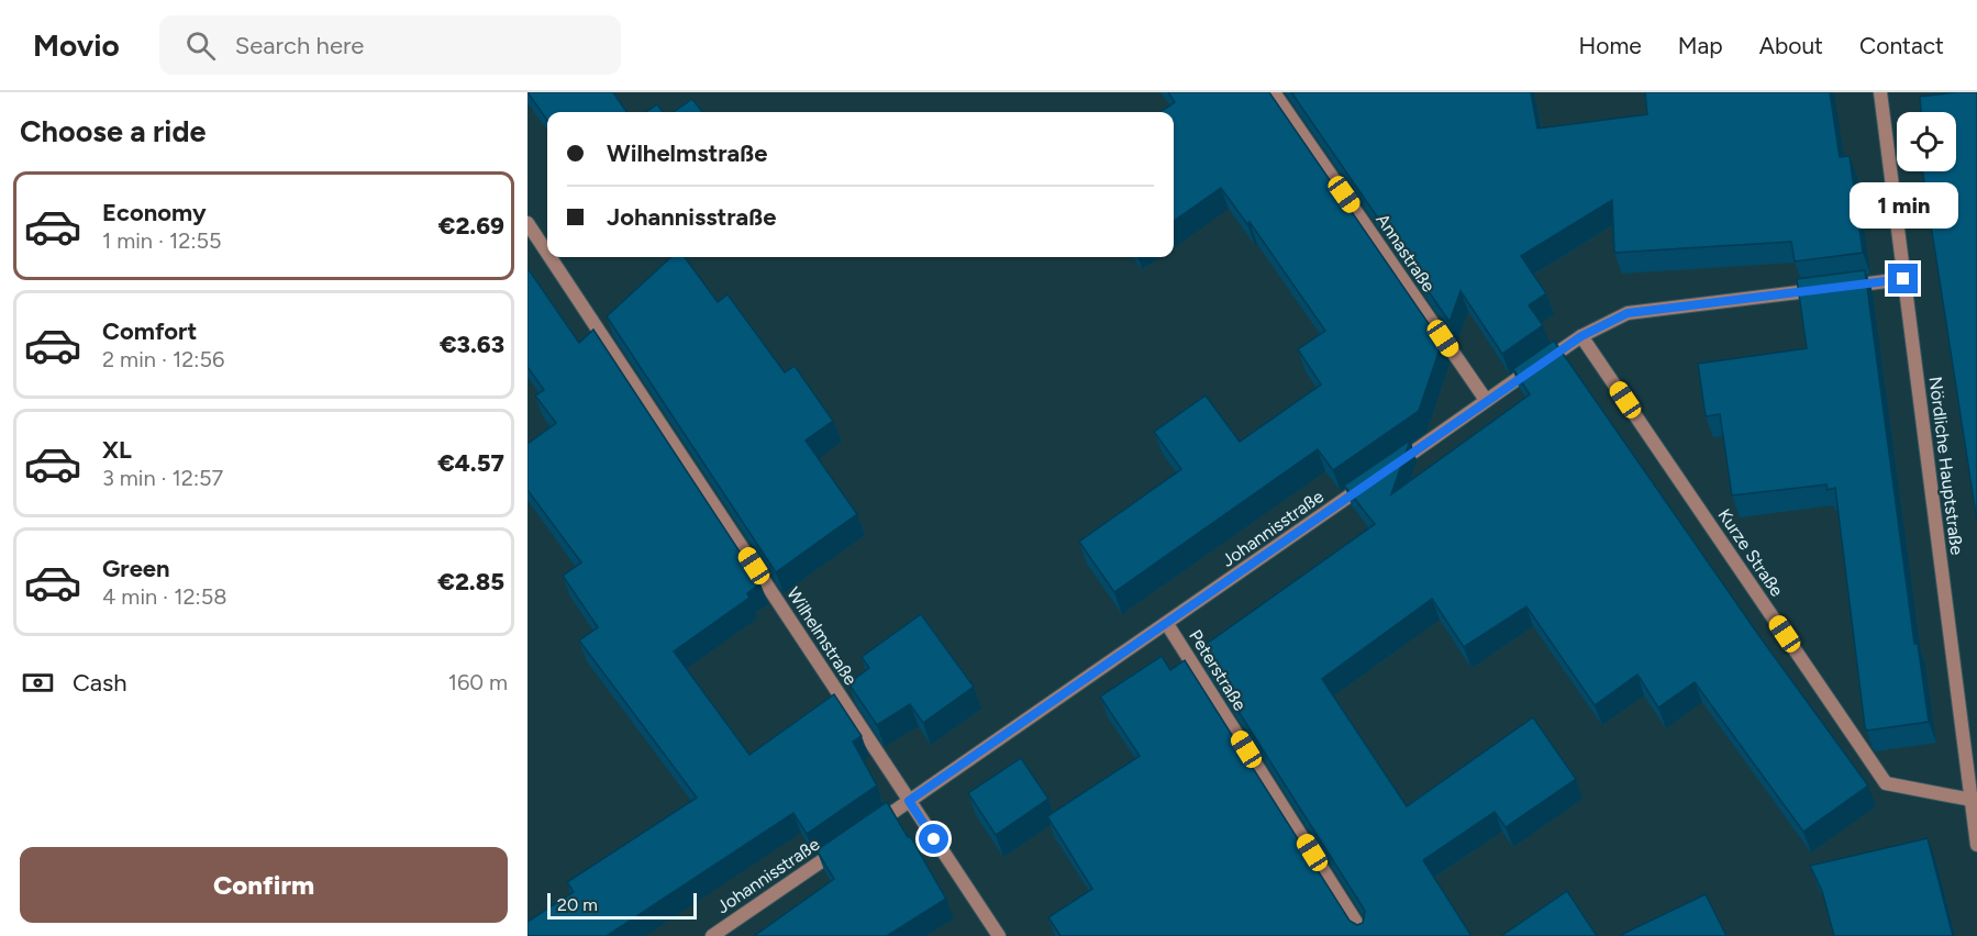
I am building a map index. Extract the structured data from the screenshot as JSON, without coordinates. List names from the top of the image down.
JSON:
{
  "streets": {
    "street": [
      "Annastraße",
      "Nördliche Hauptstraße",
      "Johannisstraße",
      "Kurze Straße",
      "Wilhelmstraße",
      "Peterstraße"
    ]
  },
  "crossings": [
    ["Annastraße", "Johannisstraße"],
    ["Nördliche Hauptstraße", "Johannisstraße"],
    ["Nördliche Hauptstraße", "Kurze Straße"],
    ["Johannisstraße", "Kurze Straße"],
    ["Johannisstraße", "Wilhelmstraße"],
    ["Johannisstraße", "Peterstraße"]
  ],
  "scale_bar": "20 m",
  "page": {
    "header": "Movio",
    "search": "Search here",
    "nav": [
      "Home",
      "Map",
      "About",
      "Contact"
    ],
    "heading": "Choose a ride",
    "banner": ["Wilhelmstraße", "Johannisstraße"],
    "list": [
      {
        "name": "Economy",
        "note": "1 min · 12:55",
        "value": "€2.69"
      },
      {
        "name": "Comfort",
        "note": "2 min · 12:56",
        "value": "€3.63"
      },
      {
        "name": "XL",
        "note": "3 min · 12:57",
        "value": "€4.57"
      },
      {
        "name": "Green",
        "note": "4 min · 12:58",
        "value": "€2.85"
      }
    ],
    "bubble": "1 min",
    "pay": ["Cash", "160 m"],
    "buttons": "Confirm",
    "scale": "20 m"
  }
}
